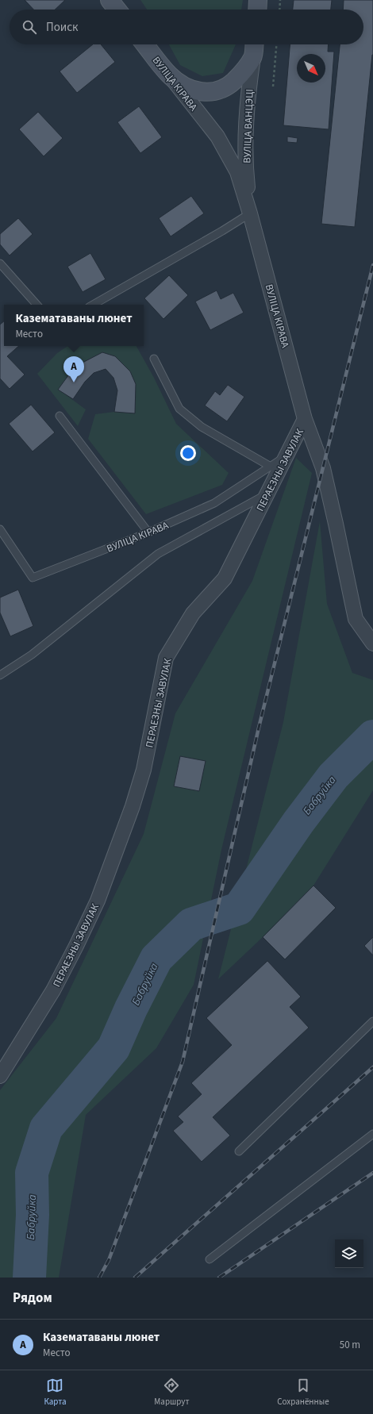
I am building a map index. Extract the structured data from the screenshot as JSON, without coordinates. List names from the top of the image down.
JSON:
{
  "streets": {
    "main road": ["ВУЛІЦА КІРАВА", "ВУЛІЦА ВАНЦЭЦІ"],
    "street": ["ПЕРАЕЗНЫ ЗАВУЛАК"]
  },
  "crossings": [
    ["ВУЛІЦА КІРАВА", "ВУЛІЦА ВАНЦЭЦІ"],
    ["ВУЛІЦА КІРАВА", "ПЕРАЕЗНЫ ЗАВУЛАК"]
  ],
  "water": ["Бабруйка"],
  "north": "bottom right",
  "page": {
    "search": "Поиск",
    "popup": ["Казематаваны люнет", "Место"],
    "pins": "A",
    "heading": "Рядом",
    "list": [
      {
        "mark": "A",
        "name": "Казематаваны люнет",
        "note": "Место",
        "value": "50 m"
      }
    ],
    "nav": ["Карта", "Маршрут", "Сохранённые"]
  }
}
